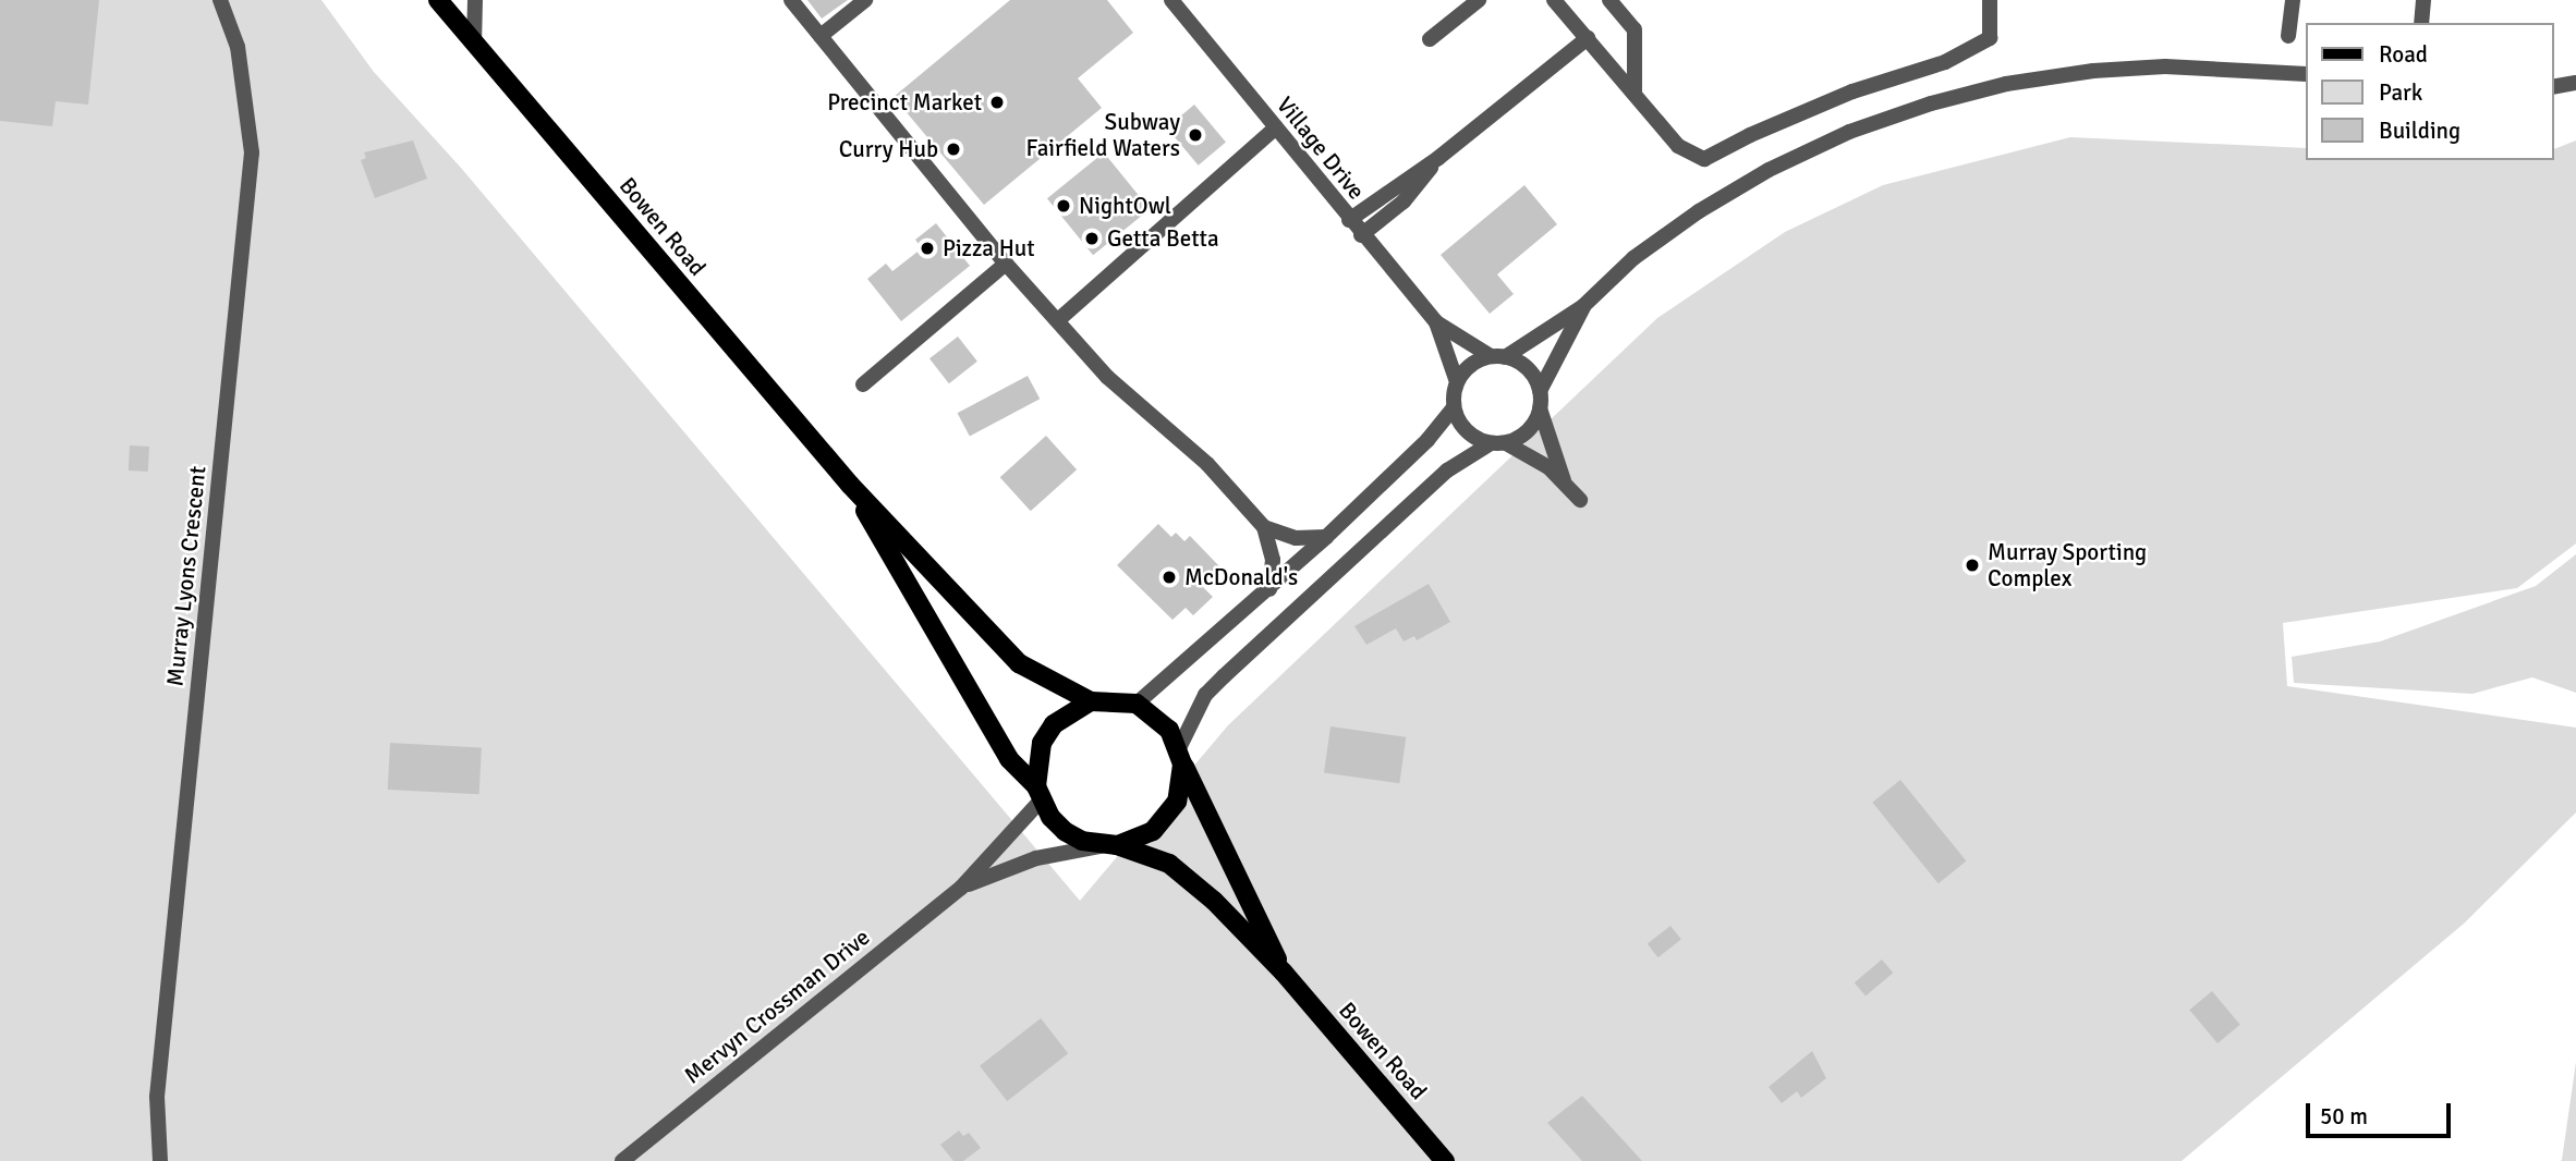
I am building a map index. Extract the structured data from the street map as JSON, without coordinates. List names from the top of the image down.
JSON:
{
  "streets": {
    "main road": ["Bowen Road"],
    "street": ["Village Drive", "Murray Lyons Crescent", "Mervyn Crossman Drive"]
  },
  "crossings": [
    ["Bowen Road", "Mervyn Crossman Drive"]
  ],
  "places": [
    "Precinct Market",
    "Subway Fairfield Waters",
    "Curry Hub",
    "NightOwl",
    "Getta Betta",
    "Pizza Hut",
    "Murray Sporting Complex",
    "McDonald's"
  ],
  "legend": ["Road", "Park", "Building"],
  "scale_bar": "50 m"
}
